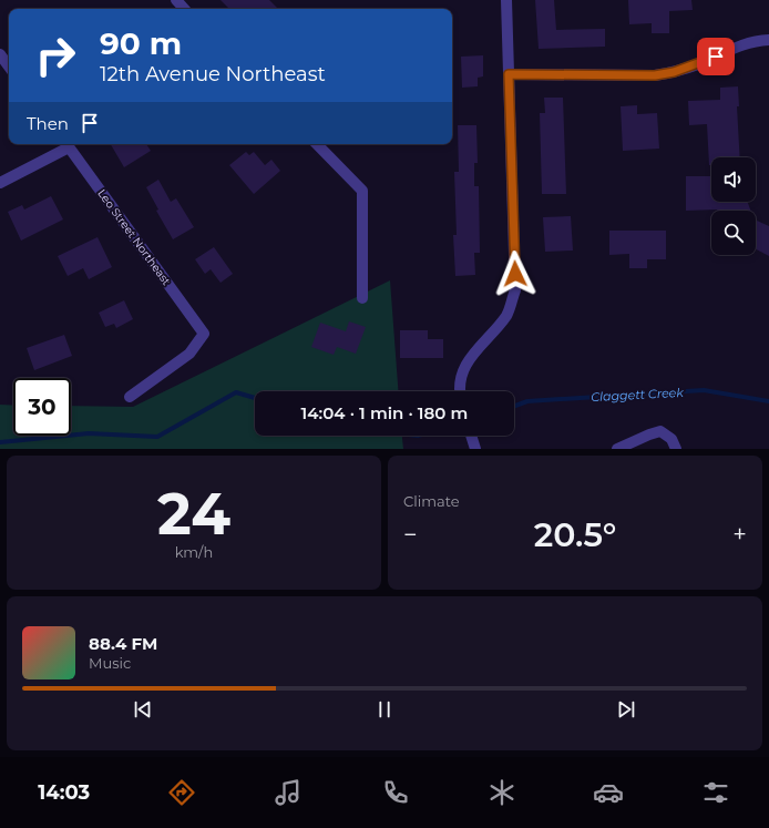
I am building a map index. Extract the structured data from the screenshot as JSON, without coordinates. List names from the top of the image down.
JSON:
{
  "streets": {
    "street": ["Leo Street Northeast"]
  },
  "water": ["Claggett Creek"],
  "page": {
    "turn": ["90 m", "12th Avenue Northeast"],
    "then": "Then",
    "limit": "30",
    "trip": "14:04 · 1 min · 180 m",
    "tile": [
      ["24", "km/h"],
      "Climate"
    ],
    "heat": ["−", "20.5°", "+"],
    "song": ["88.4 FM", "Music"],
    "tabs": "14:03"
  }
}
